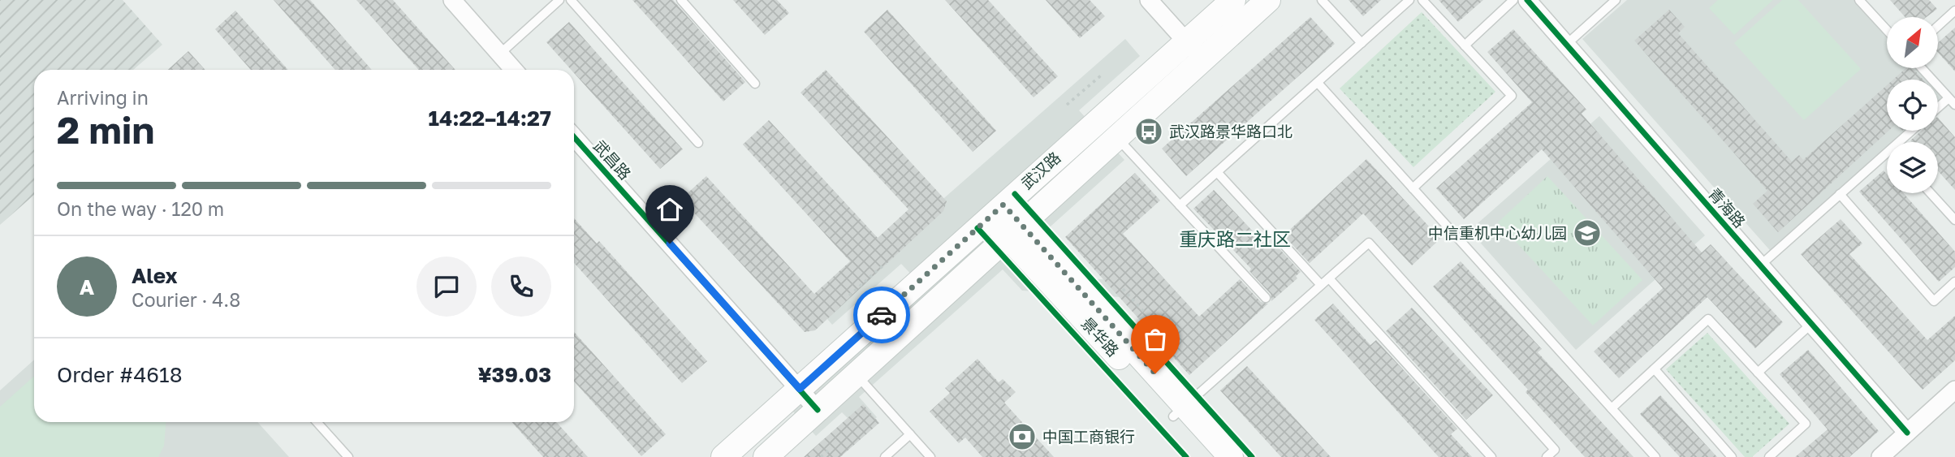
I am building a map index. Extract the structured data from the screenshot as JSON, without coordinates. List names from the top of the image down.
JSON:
{
  "streets": {
    "main road": ["武汉路", "景华路"],
    "street": ["武昌路", "青海路"]
  },
  "crossings": [
    ["武昌路", "武汉路"],
    ["武汉路", "景华路"]
  ],
  "districts": ["重庆路二社区"],
  "places": {
    "bus stop": ["武汉路景华路口北"],
    "school or university": ["中信重机中心幼儿园"],
    "bank": ["中国工商银行"]
  },
  "north": "top right",
  "page": {
    "heading": ["2 min", "Arriving in", "14:22–14:27"],
    "panel": [
      "Alex",
      "Courier · 4.8",
      "Order #4618",
      "¥39.03"
    ],
    "bar": "On the way · 120 m",
    "round": "A"
  }
}
